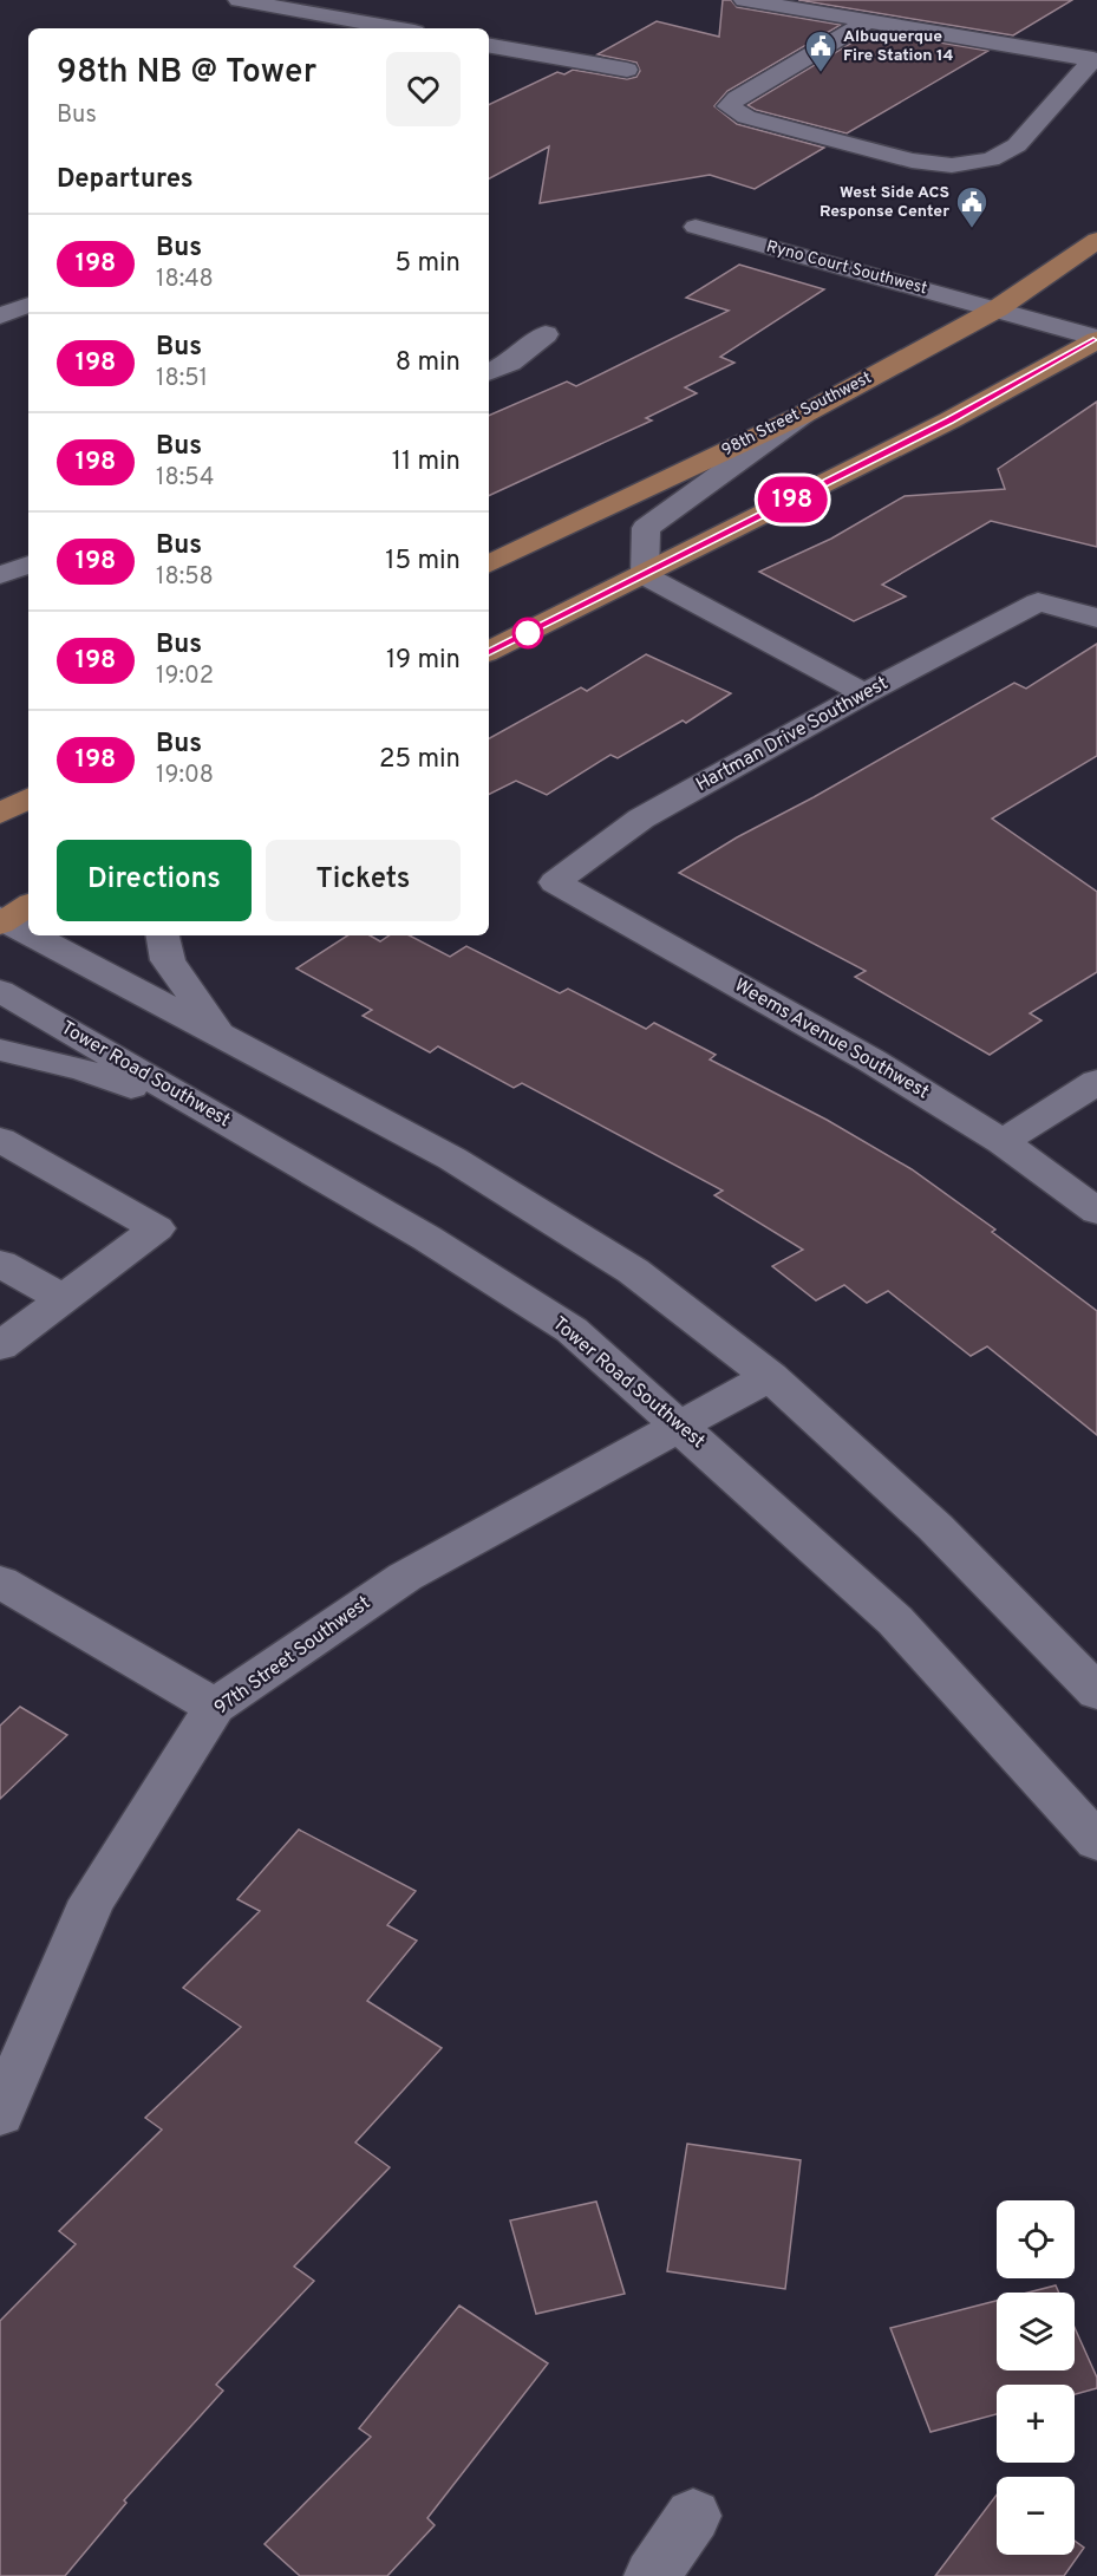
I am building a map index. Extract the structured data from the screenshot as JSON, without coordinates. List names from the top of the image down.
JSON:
{
  "streets": {
    "main road": ["98th Street Southwest"],
    "street": [
      "Ryno Court Southwest",
      "Hartman Drive Southwest",
      "Weems Avenue Southwest",
      "Tower Road Southwest",
      "97th Street Southwest"
    ]
  },
  "crossings": [
    ["Ryno Court Southwest", "98th Street Southwest"],
    ["Hartman Drive Southwest", "Weems Avenue Southwest"],
    ["Tower Road Southwest", "97th Street Southwest"]
  ],
  "places": {
    "public building": ["Albuquerque Fire Station 14", "West Side ACS Response Center"]
  },
  "lines": ["bus line 198"],
  "page": {
    "on_map": "198",
    "heading": [
      ["98th NB @ Tower", "Bus"],
      "Departures"
    ],
    "list": [
      {
        "mark": "198",
        "name": "Bus",
        "note": "18:48",
        "value": "5 min"
      },
      {
        "mark": "198",
        "name": "Bus",
        "note": "18:51",
        "value": "8 min"
      },
      {
        "mark": "198",
        "name": "Bus",
        "note": "18:54",
        "value": "11 min"
      },
      {
        "mark": "198",
        "name": "Bus",
        "note": "18:58",
        "value": "15 min"
      },
      {
        "mark": "198",
        "name": "Bus",
        "note": "19:02",
        "value": "19 min"
      },
      {
        "mark": "198",
        "name": "Bus",
        "note": "19:08",
        "value": "25 min"
      }
    ],
    "buttons": ["Directions", "Tickets"],
    "map_buttons": ["+", "−"]
  }
}
